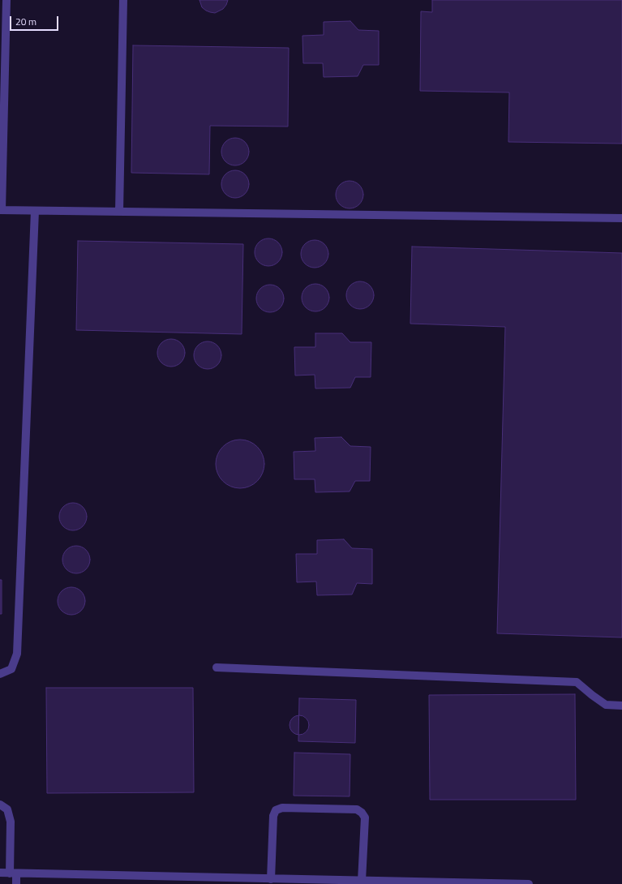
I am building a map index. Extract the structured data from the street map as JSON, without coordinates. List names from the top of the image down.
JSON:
{
  "scale_bar": "20 m"
}
